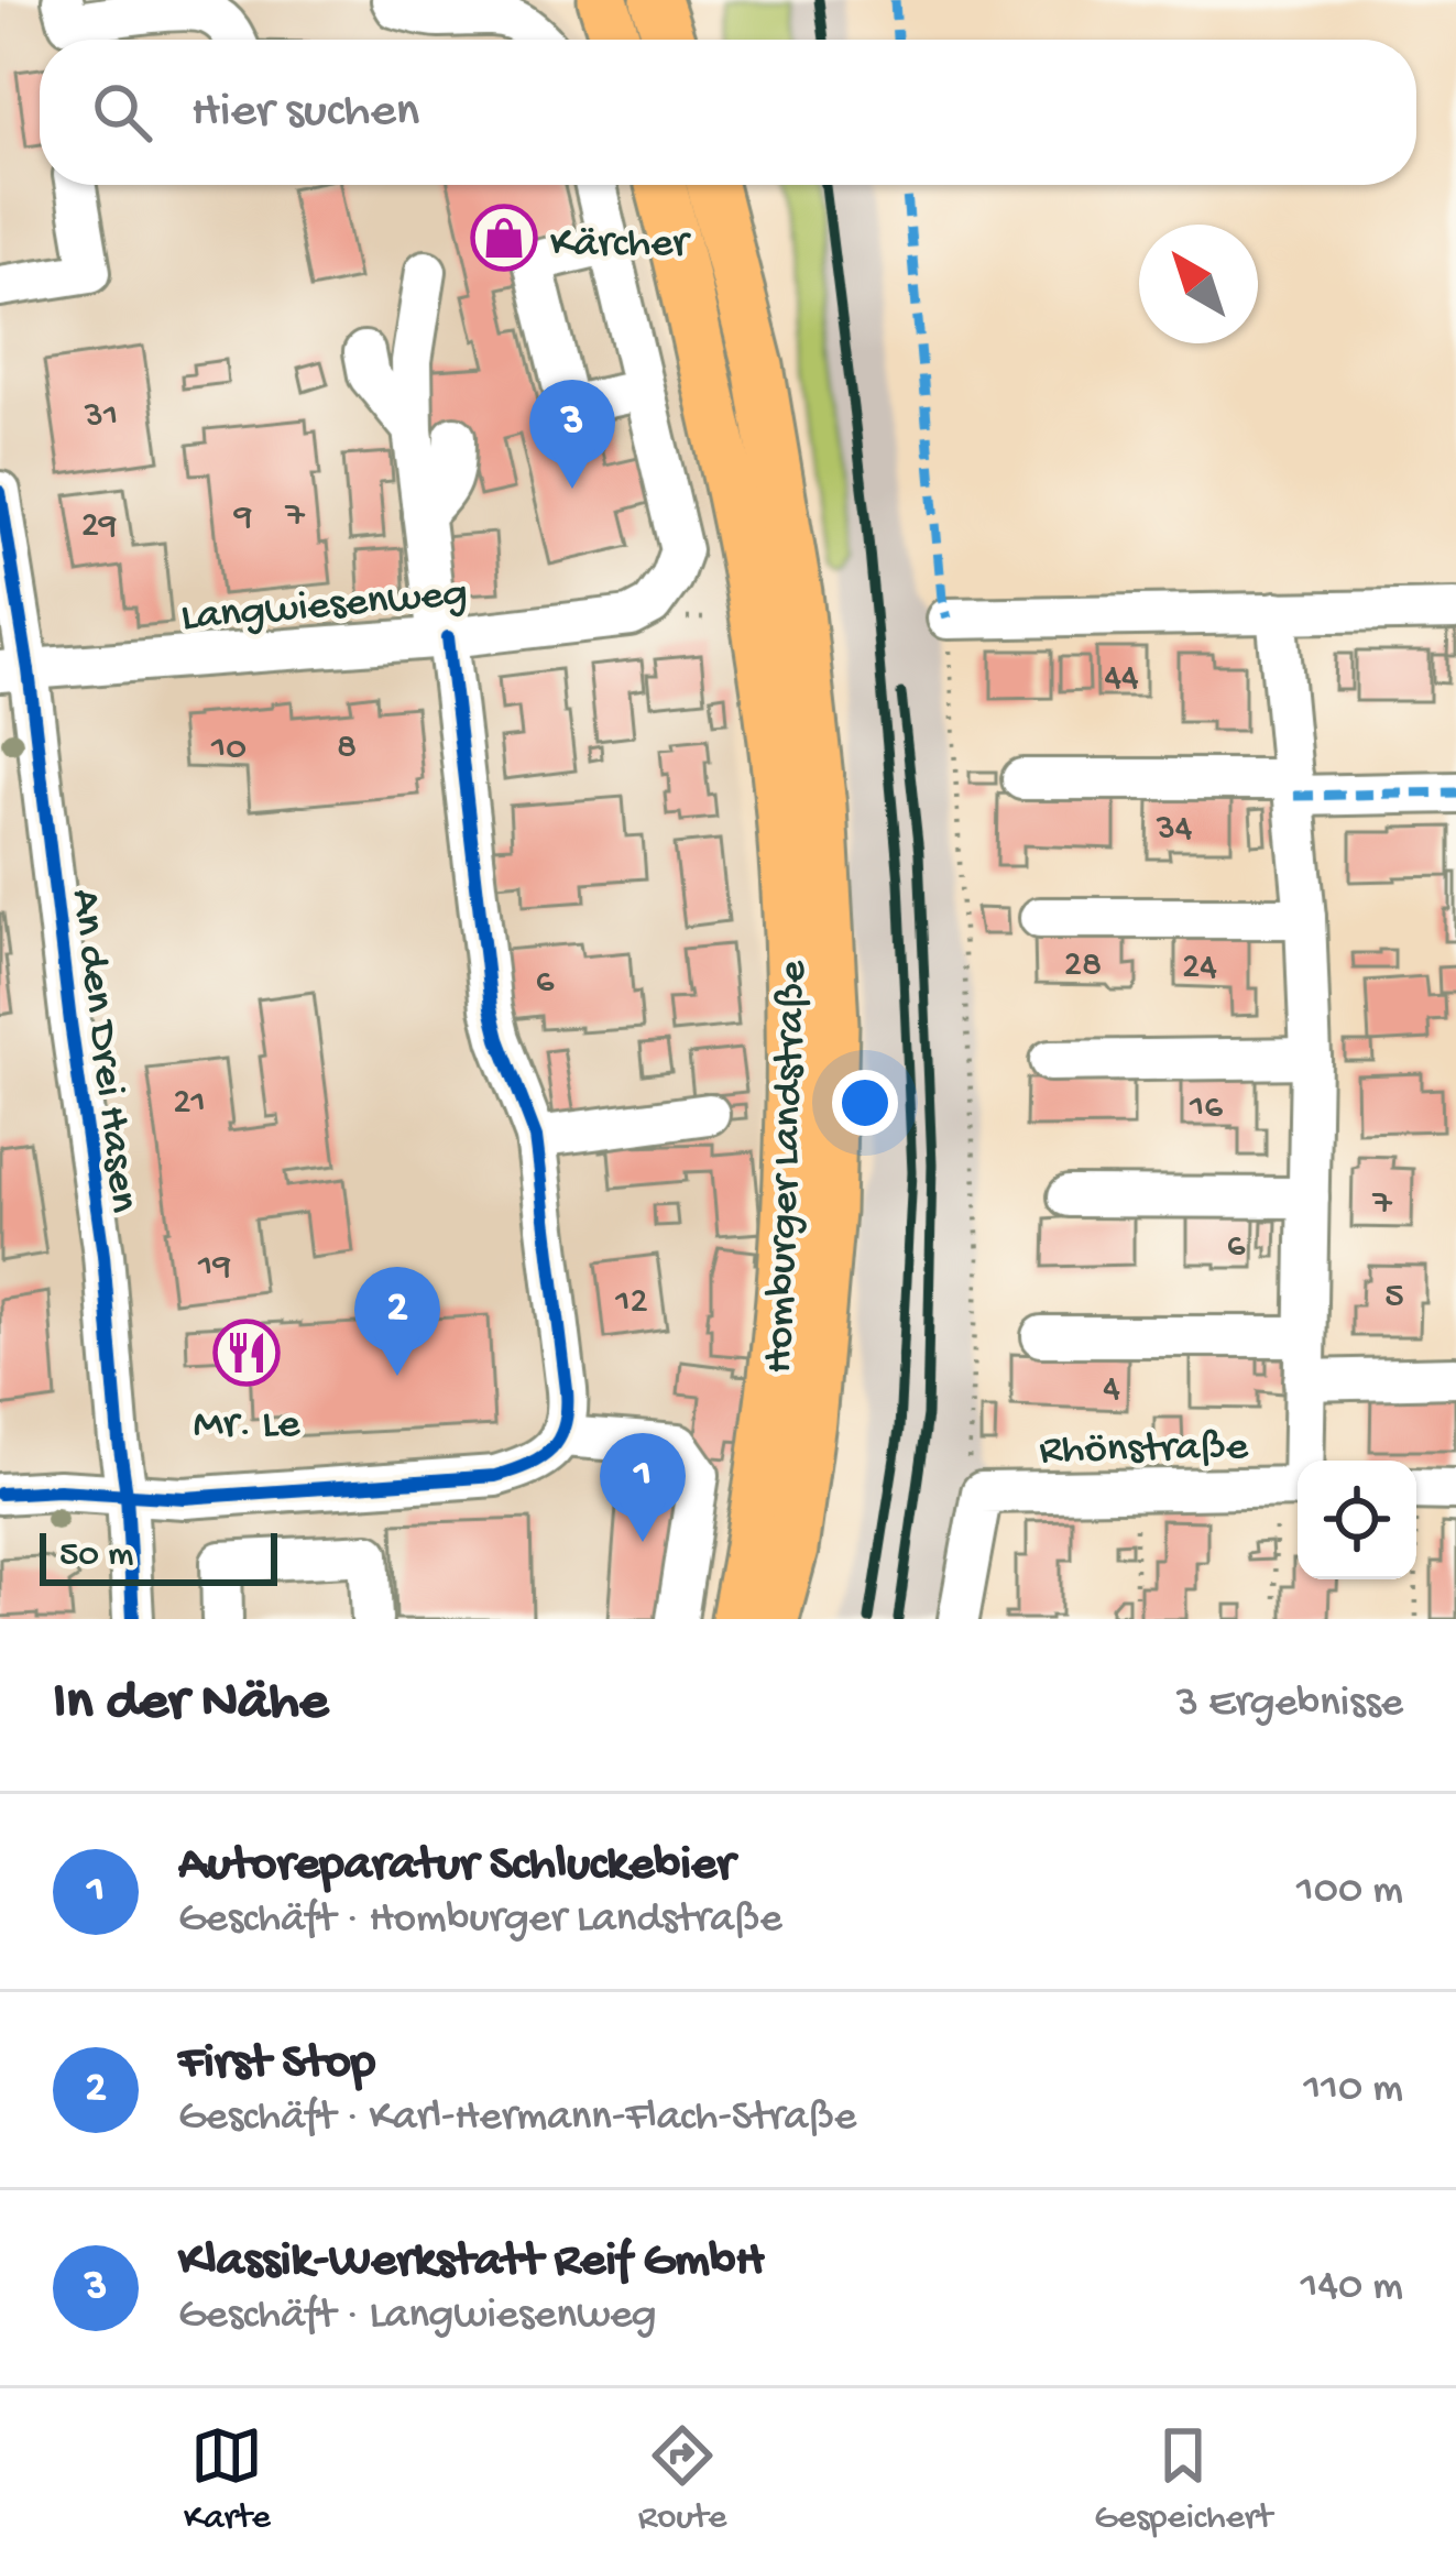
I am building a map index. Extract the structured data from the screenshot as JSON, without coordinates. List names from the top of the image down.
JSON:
{
  "streets": {
    "main road": ["Homburger Landstraße"],
    "street": ["Langwiesenweg", "An den Drei Hasen", "Rhönstraße"]
  },
  "crossings": [
    ["Langwiesenweg", "An den Drei Hasen"]
  ],
  "places": {
    "shop": ["Kärcher"],
    "restaurant": ["Mr. Le"]
  },
  "house_numbers": [
    "31",
    "7",
    "9",
    "29",
    "44",
    "8",
    "10",
    "34",
    "28",
    "24",
    "6",
    "21",
    "16",
    "7",
    "6",
    "19",
    "5",
    "12",
    "4"
  ],
  "scale_bar": "50 m",
  "north": "top left",
  "page": {
    "search": "Hier suchen",
    "pins": ["3", "2", "1"],
    "scale": "50 m",
    "heading": ["In der Nähe", "3 Ergebnisse"],
    "list": [
      {
        "mark": "1",
        "name": "Autoreparatur Schluckebier",
        "note": "Geschäft · Homburger Landstraße",
        "value": "100 m"
      },
      {
        "mark": "2",
        "name": "First Stop",
        "note": "Geschäft · Karl-Hermann-Flach-Straße",
        "value": "110 m"
      },
      {
        "mark": "3",
        "name": "Klassik-Werkstatt Reif GmbH",
        "note": "Geschäft · Langwiesenweg",
        "value": "140 m"
      }
    ],
    "nav": ["Karte", "Route", "Gespeichert"]
  }
}
